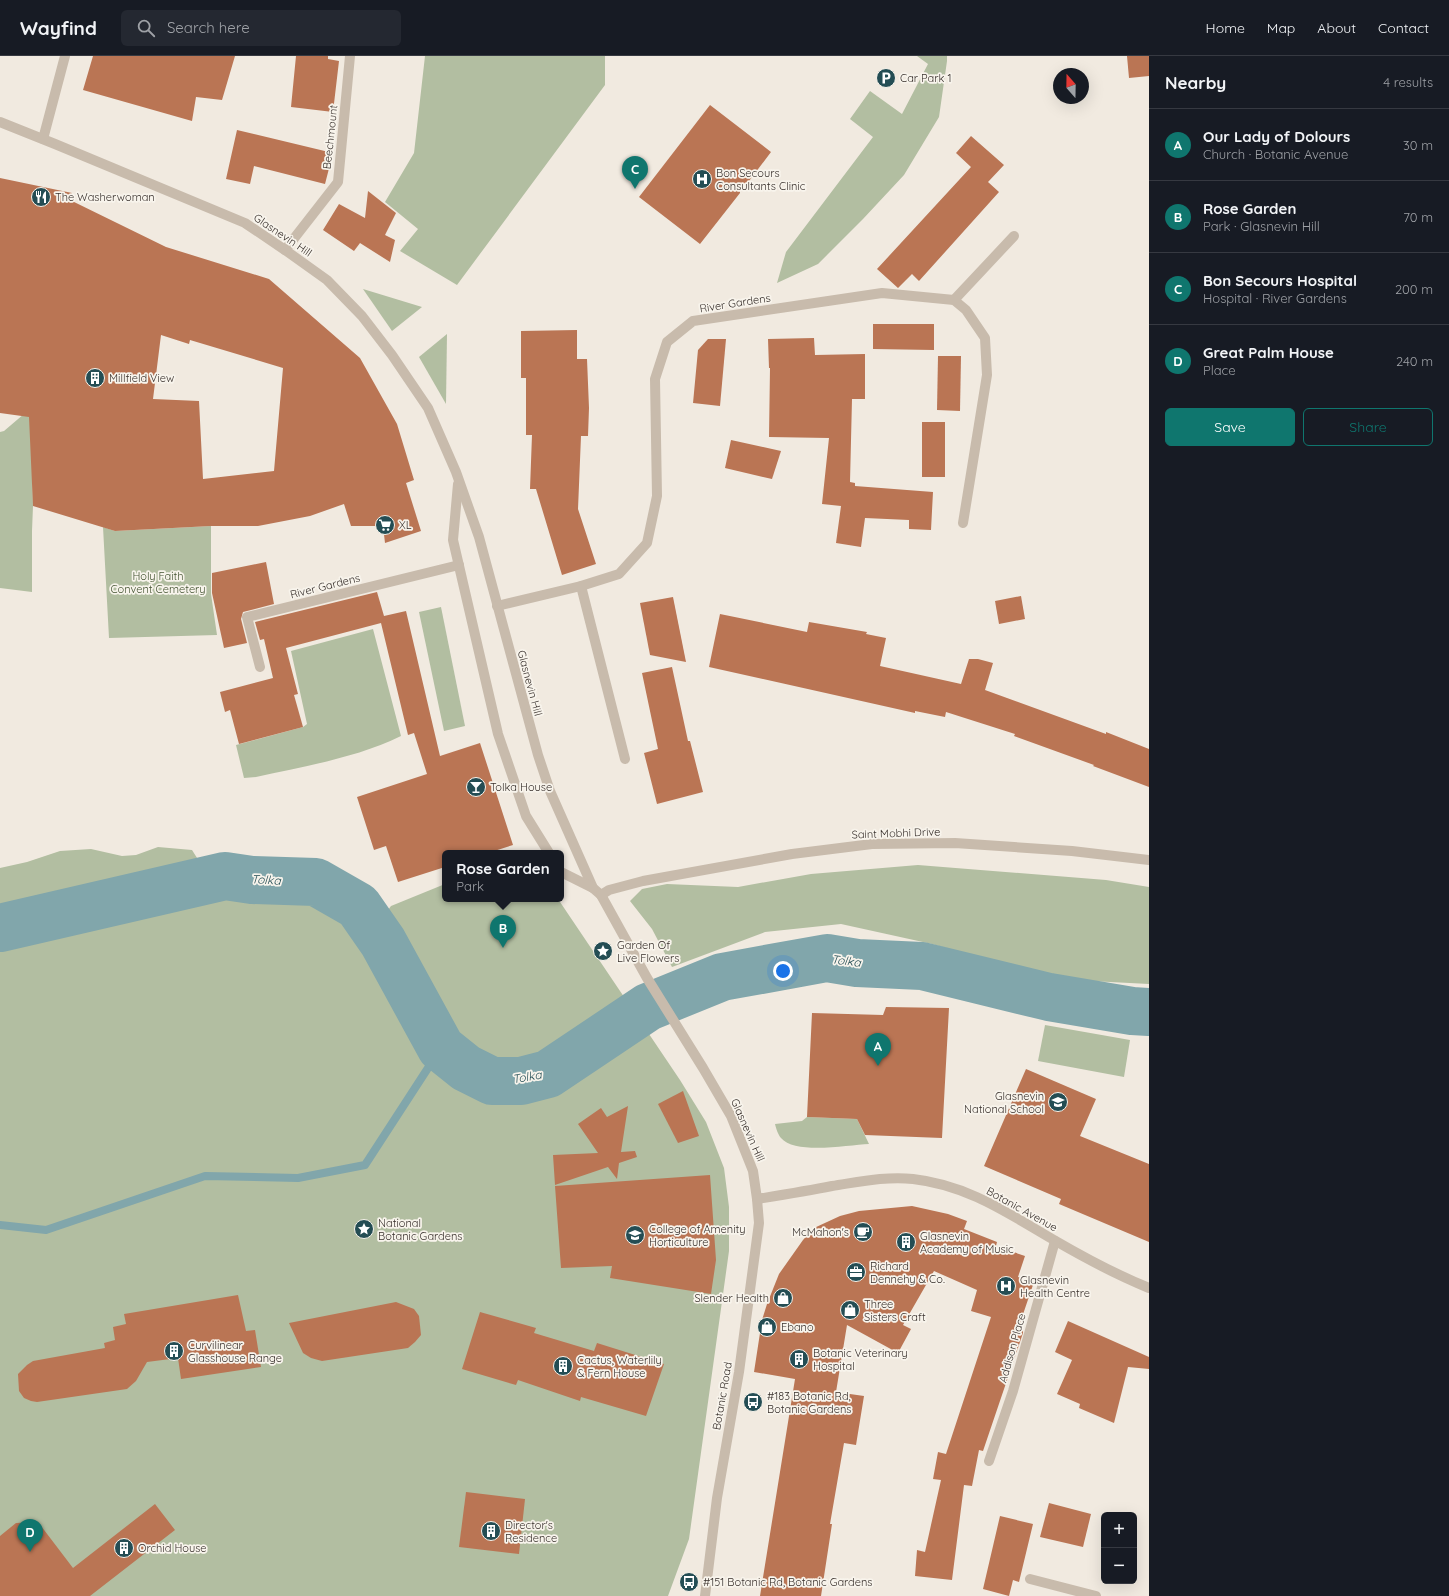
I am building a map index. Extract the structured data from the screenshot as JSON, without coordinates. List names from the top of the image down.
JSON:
{
  "streets": {
    "street": [
      "Beechmount",
      "Glasnevin Hill",
      "River Gardens",
      "Saint Mobhi Drive",
      "Botanic Avenue",
      "Addison Place",
      "Botanic Road"
    ]
  },
  "crossings": [
    ["Beechmount", "Glasnevin Hill"],
    ["Glasnevin Hill", "River Gardens"],
    ["Glasnevin Hill", "Saint Mobhi Drive"],
    ["Glasnevin Hill", "Botanic Avenue"],
    ["Glasnevin Hill", "Botanic Road"],
    ["Botanic Avenue", "Addison Place"],
    ["Botanic Avenue", "Botanic Road"]
  ],
  "water": ["Tolka"],
  "parks": ["Holy Faith Convent Cemetery"],
  "places": {
    "parking": ["Car Park 1"],
    "hospital": ["Bon Secours Consultants Clinic", "Glasnevin Health Centre"],
    "restaurant": ["The Washerwoman"],
    "building": [
      "Millfield View",
      "Glasnevin Academy of Music",
      "Curvilinear Glasshouse Range",
      "Botanic Veterinary Hospital",
      "Cactus, Waterlily & Fern House",
      "Director's Residence",
      "Orchid House"
    ],
    "supermarket": ["XL"],
    "bar": ["Tolka House"],
    "place": ["Garden Of Live Flowers", "National Botanic Gardens"],
    "school or university": ["Glasnevin National School", "College of Amenity Horticulture"],
    "cafe": ["McMahon's"],
    "office": ["Richard Dennehy & Co."],
    "shop": ["Slender Health", "Three Sisters Craft", "Ebano"],
    "bus stop": ["#183 Botanic Rd, Botanic Gardens", "#151 Botanic Rd, Botanic Gardens"]
  },
  "north": "top",
  "page": {
    "header": "Wayfind",
    "search": "Search here",
    "nav": [
      "Home",
      "Map",
      "About",
      "Contact"
    ],
    "heading": ["Nearby", "4 results"],
    "list": [
      {
        "mark": "A",
        "name": "Our Lady of Dolours",
        "note": "Church · Botanic Avenue",
        "value": "30 m"
      },
      {
        "mark": "B",
        "name": "Rose Garden",
        "note": "Park · Glasnevin Hill",
        "value": "70 m"
      },
      {
        "mark": "C",
        "name": "Bon Secours Hospital",
        "note": "Hospital · River Gardens",
        "value": "200 m"
      },
      {
        "mark": "D",
        "name": "Great Palm House",
        "note": "Place",
        "value": "240 m"
      }
    ],
    "pins": [
      "C",
      "B",
      "A",
      "D"
    ],
    "buttons": ["Save", "Share"],
    "popup": ["Rose Garden", "Park"],
    "map_buttons": ["+", "−"]
  }
}
